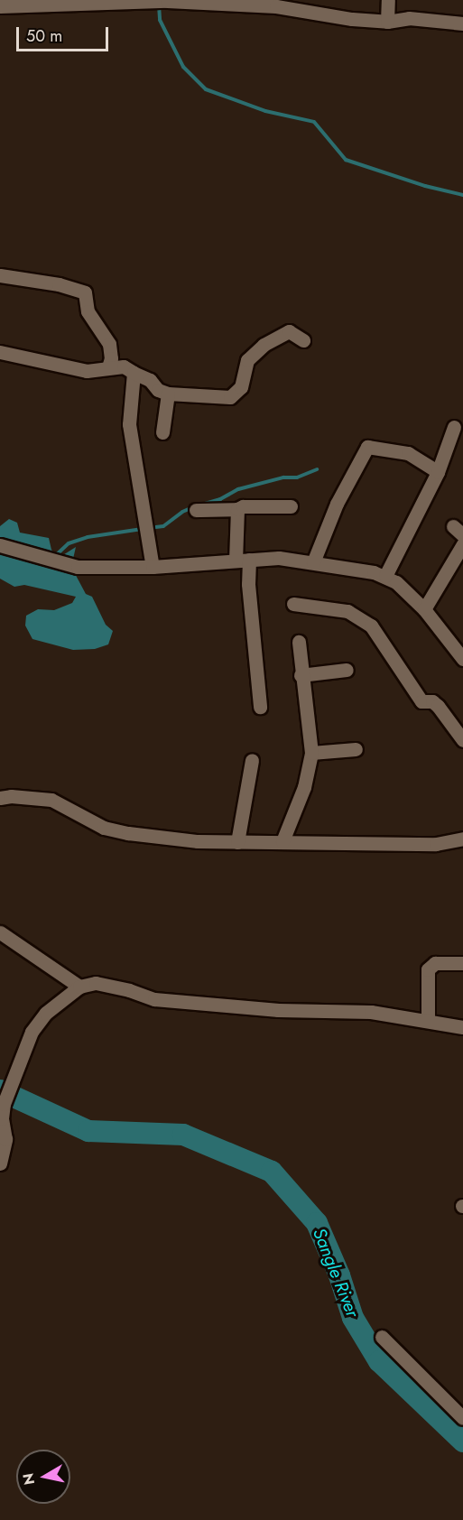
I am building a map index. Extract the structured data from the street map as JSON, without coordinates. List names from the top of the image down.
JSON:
{
  "water": ["Sangle River"],
  "scale_bar": "50 m",
  "north": "left"
}
